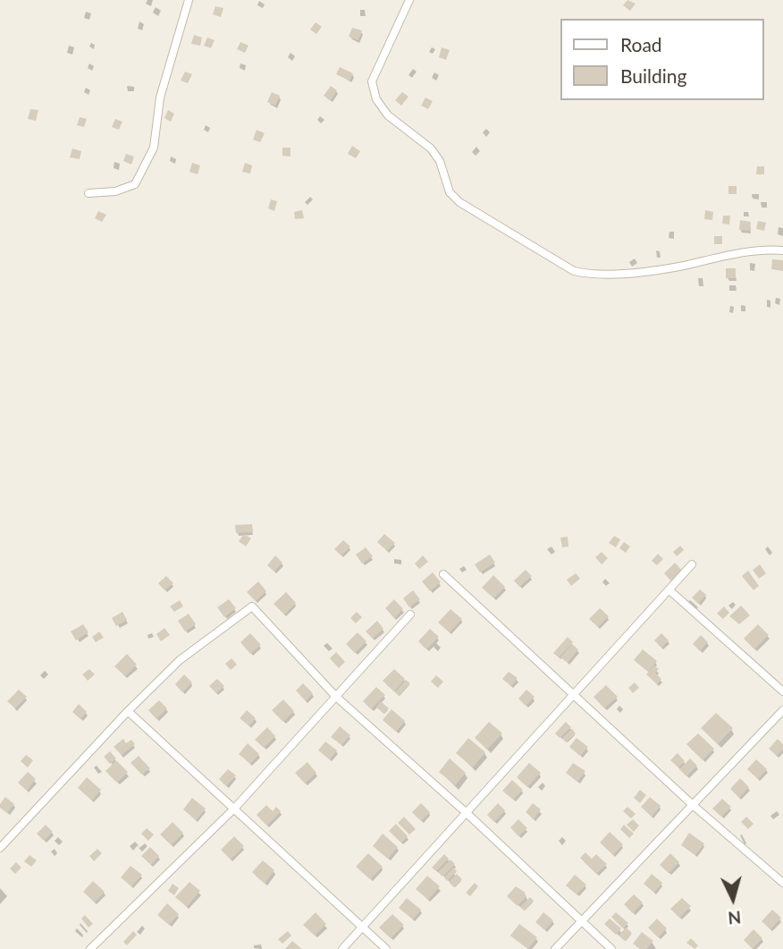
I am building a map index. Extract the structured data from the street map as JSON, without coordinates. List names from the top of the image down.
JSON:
{
  "legend": ["Road", "Building"],
  "north": "bottom"
}
